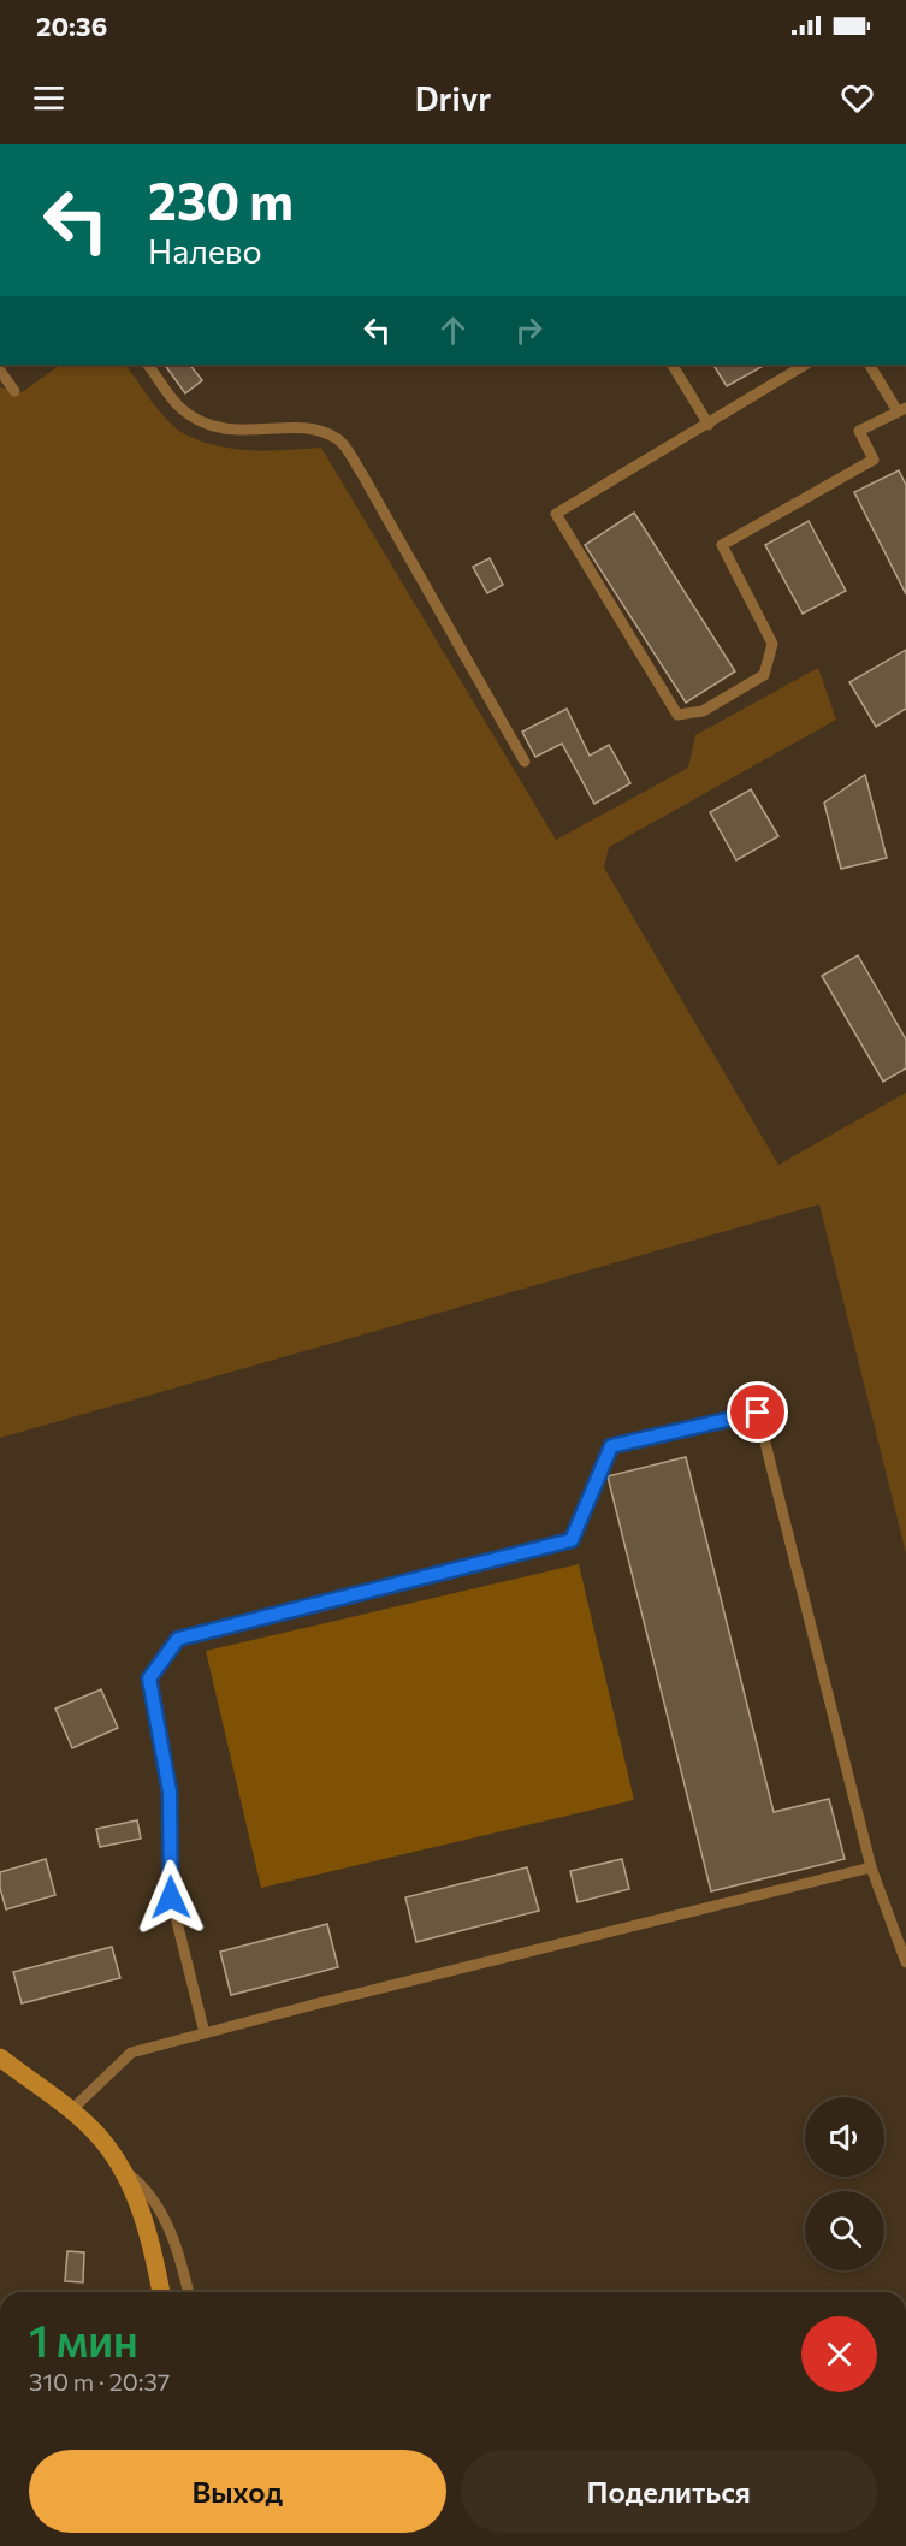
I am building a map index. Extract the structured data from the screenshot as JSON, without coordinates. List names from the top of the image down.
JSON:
{
  "page": {
    "status": "20:36",
    "header": "Drivr",
    "turn": ["230 m", "Налево"],
    "heading": ["1 мин", "310 m · 20:37"],
    "buttons": ["Выход", "Поделиться"]
  }
}
